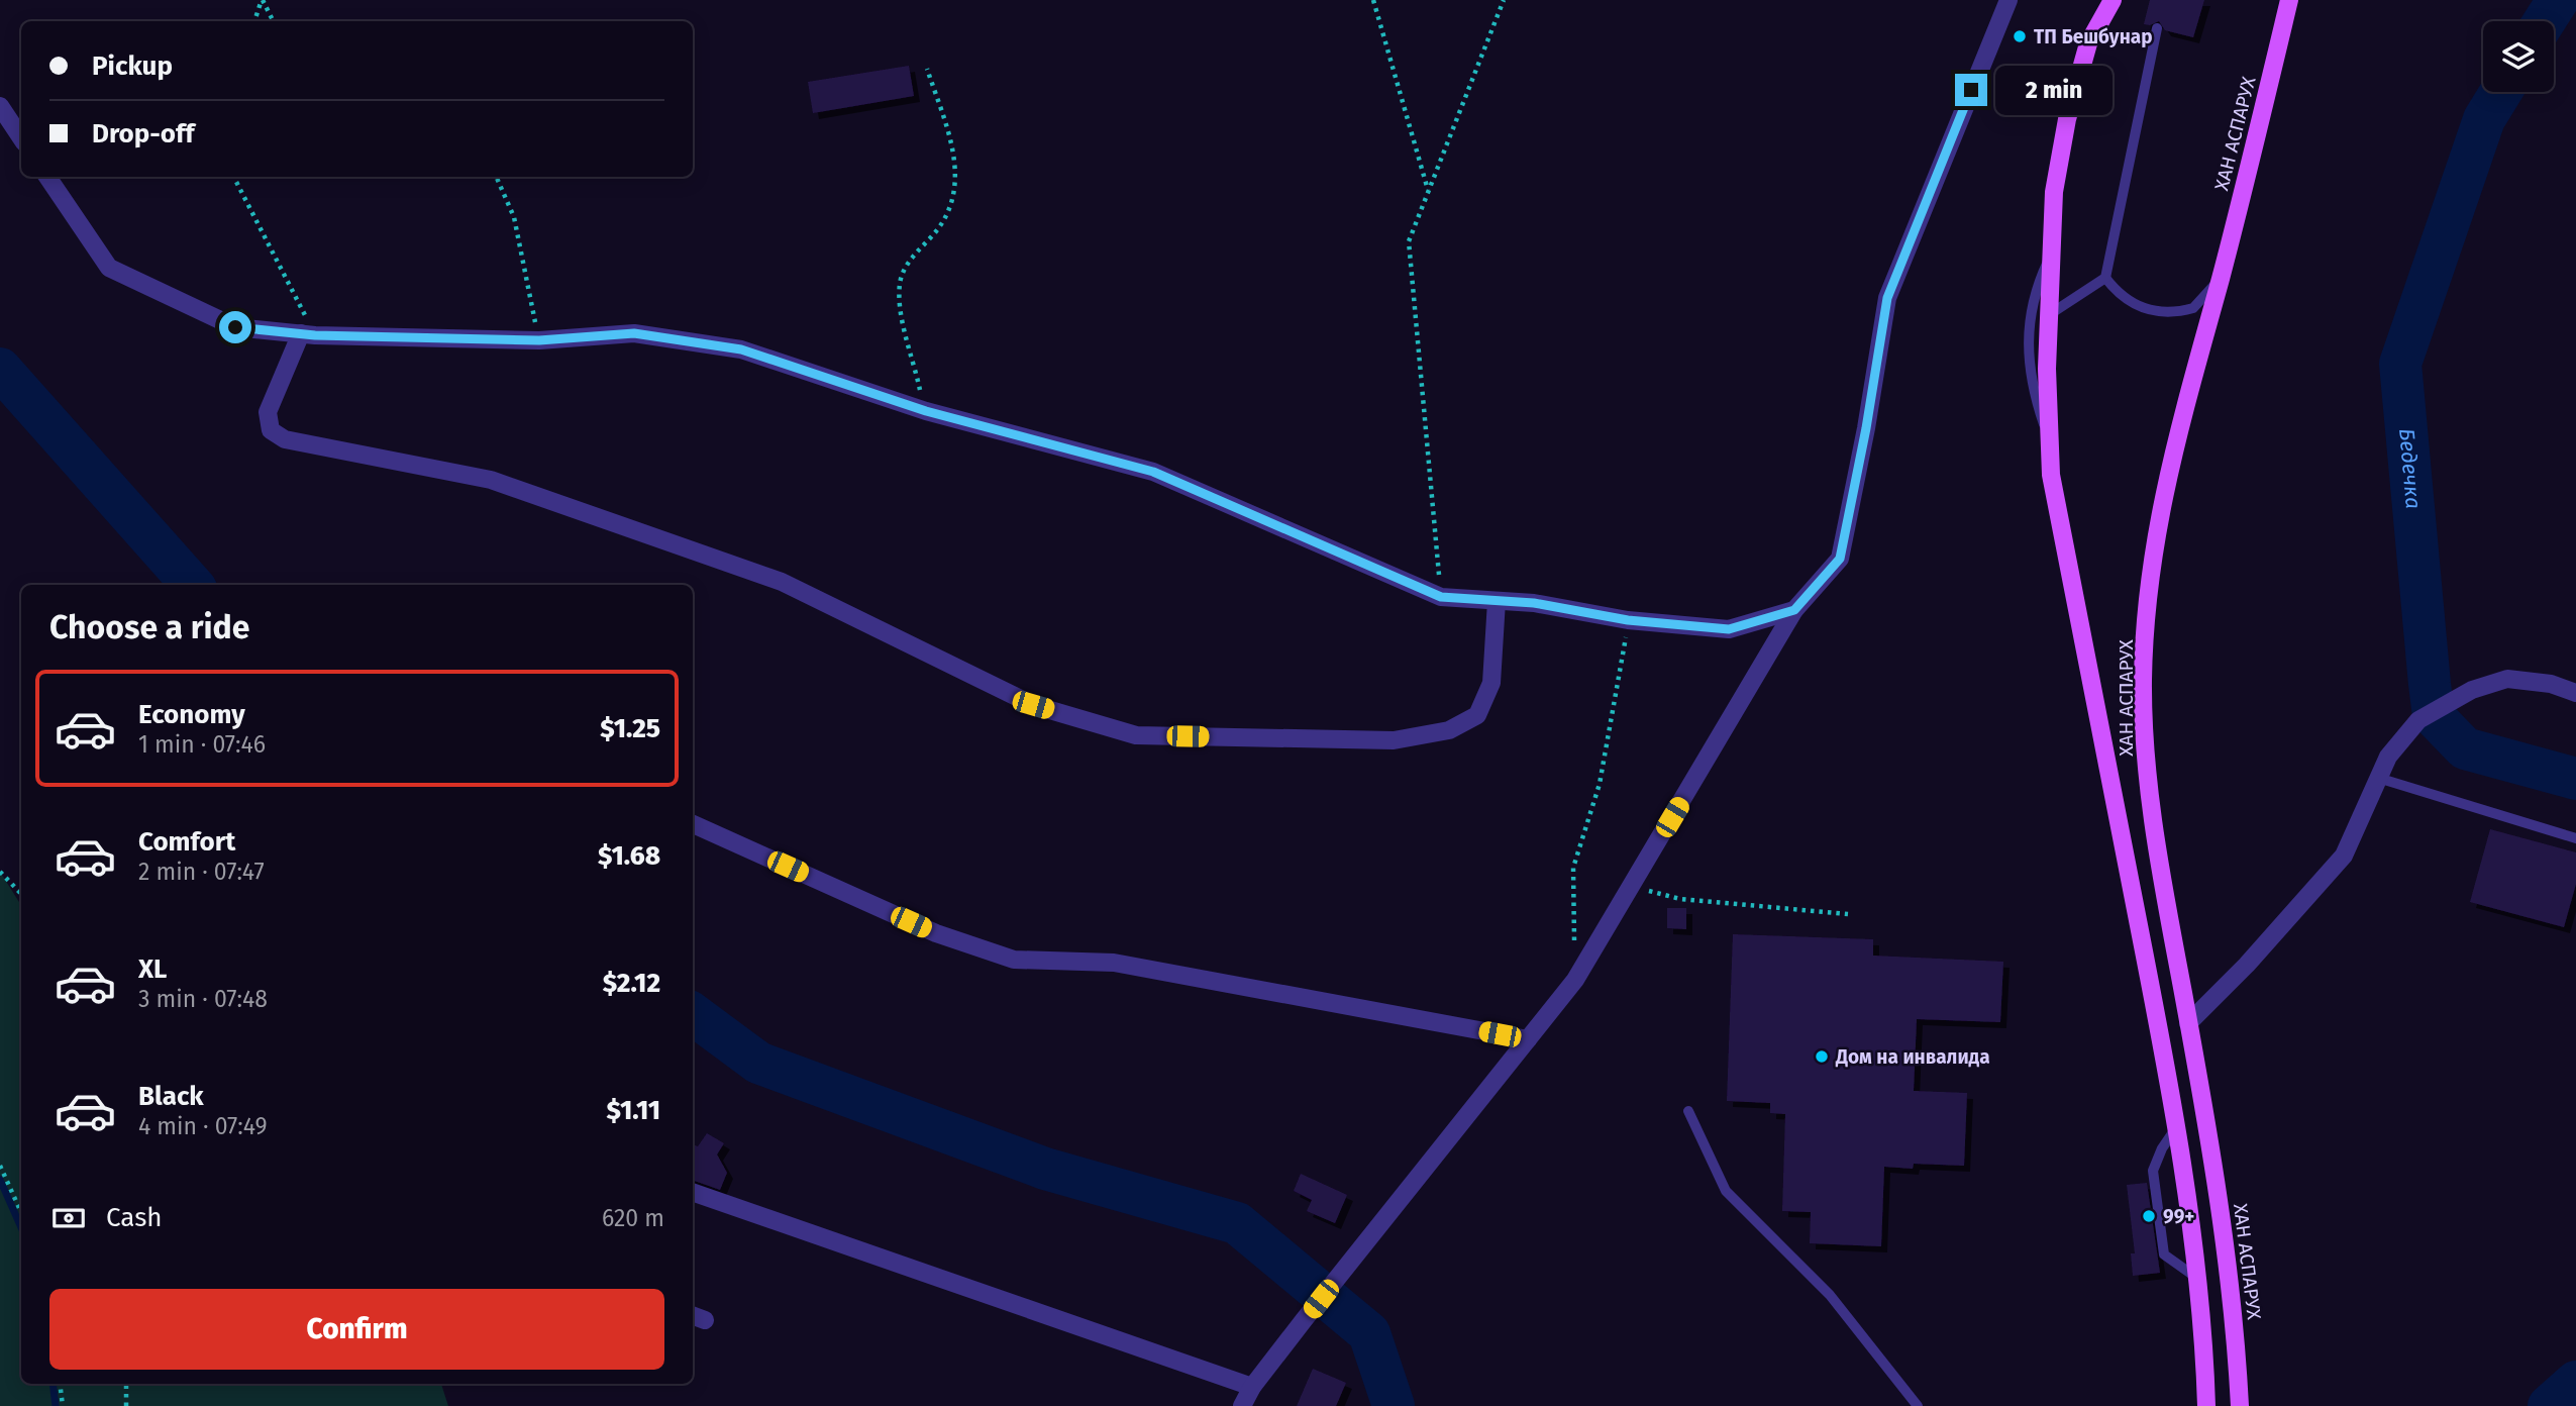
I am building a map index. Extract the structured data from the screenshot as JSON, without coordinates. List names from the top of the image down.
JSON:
{
  "streets": {
    "main road": ["ХАН АСПАРУХ"]
  },
  "water": ["Бедечка"],
  "places": ["ТП Бешбунар", "Дом на инвалида", "99+"],
  "page": {
    "banner": ["Pickup", "Drop-off"],
    "bubble": "2 min",
    "heading": "Choose a ride",
    "list": [
      {
        "name": "Economy",
        "note": "1 min · 07:46",
        "value": "$1.25"
      },
      {
        "name": "Comfort",
        "note": "2 min · 07:47",
        "value": "$1.68"
      },
      {
        "name": "XL",
        "note": "3 min · 07:48",
        "value": "$2.12"
      },
      {
        "name": "Black",
        "note": "4 min · 07:49",
        "value": "$1.11"
      }
    ],
    "pay": ["Cash", "620 m"],
    "buttons": "Confirm"
  }
}
